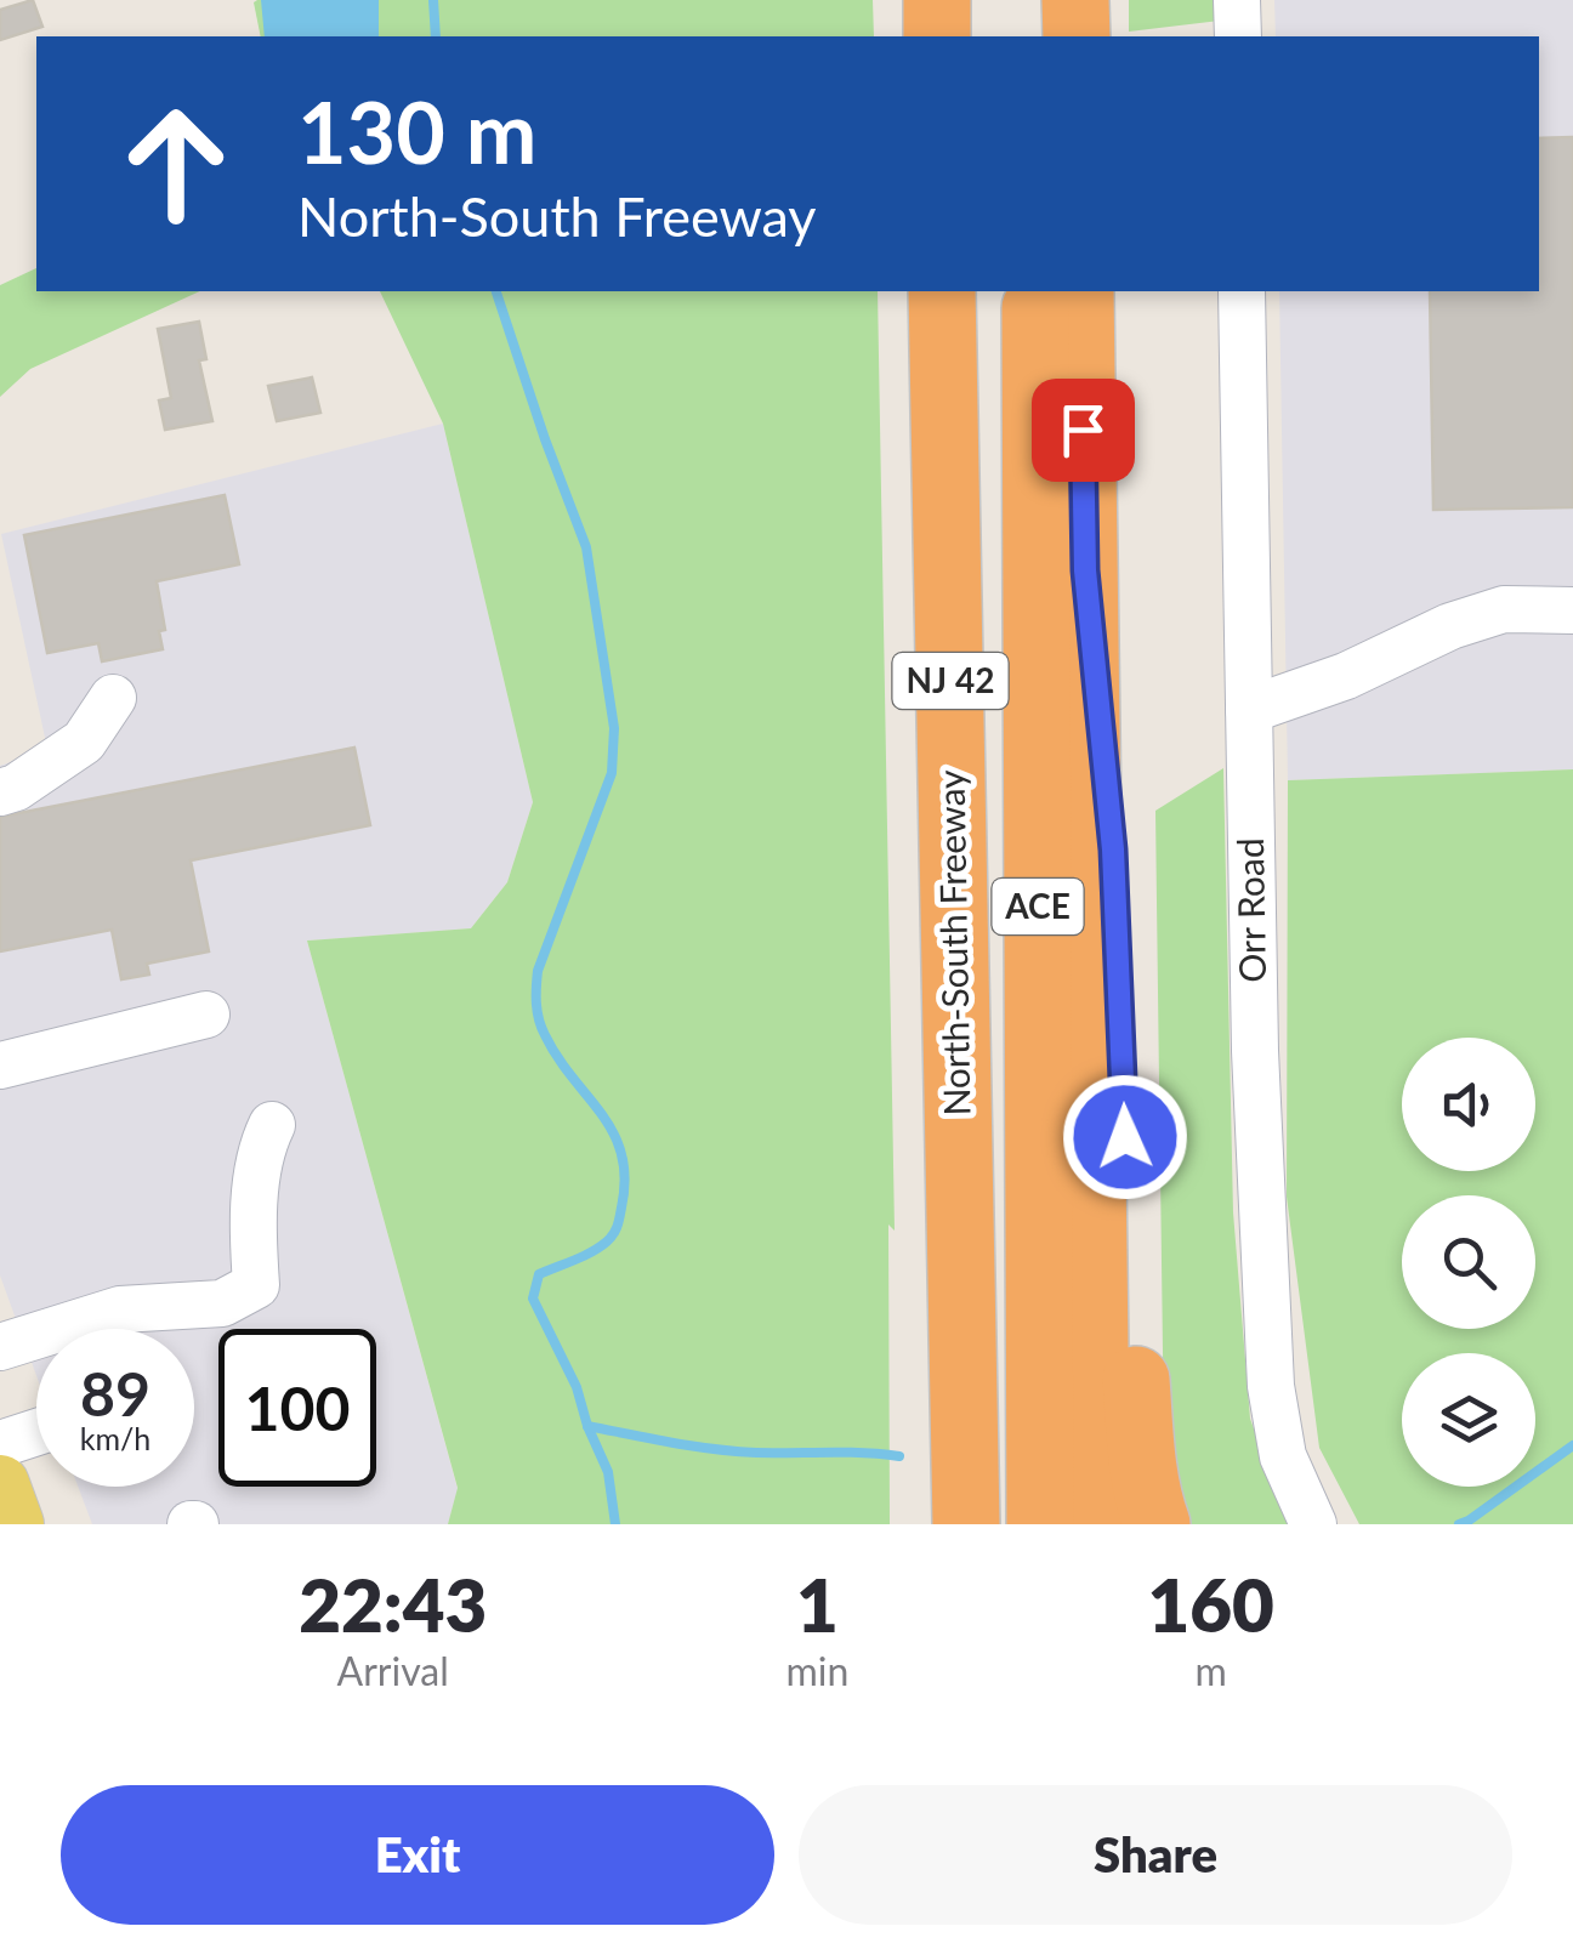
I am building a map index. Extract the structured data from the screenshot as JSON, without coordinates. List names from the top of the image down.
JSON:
{
  "streets": {
    "highway": ["NJ 42", "ACE", "North-South Freeway"],
    "street": ["Orr Road"]
  },
  "page": {
    "turn": ["130 m", "North-South Freeway"],
    "speed": "89 km/h",
    "limit": "100",
    "eta": [
      "22:43",
      "Arrival",
      "1",
      "min",
      "160",
      "m"
    ],
    "buttons": ["Exit", "Share"]
  }
}
